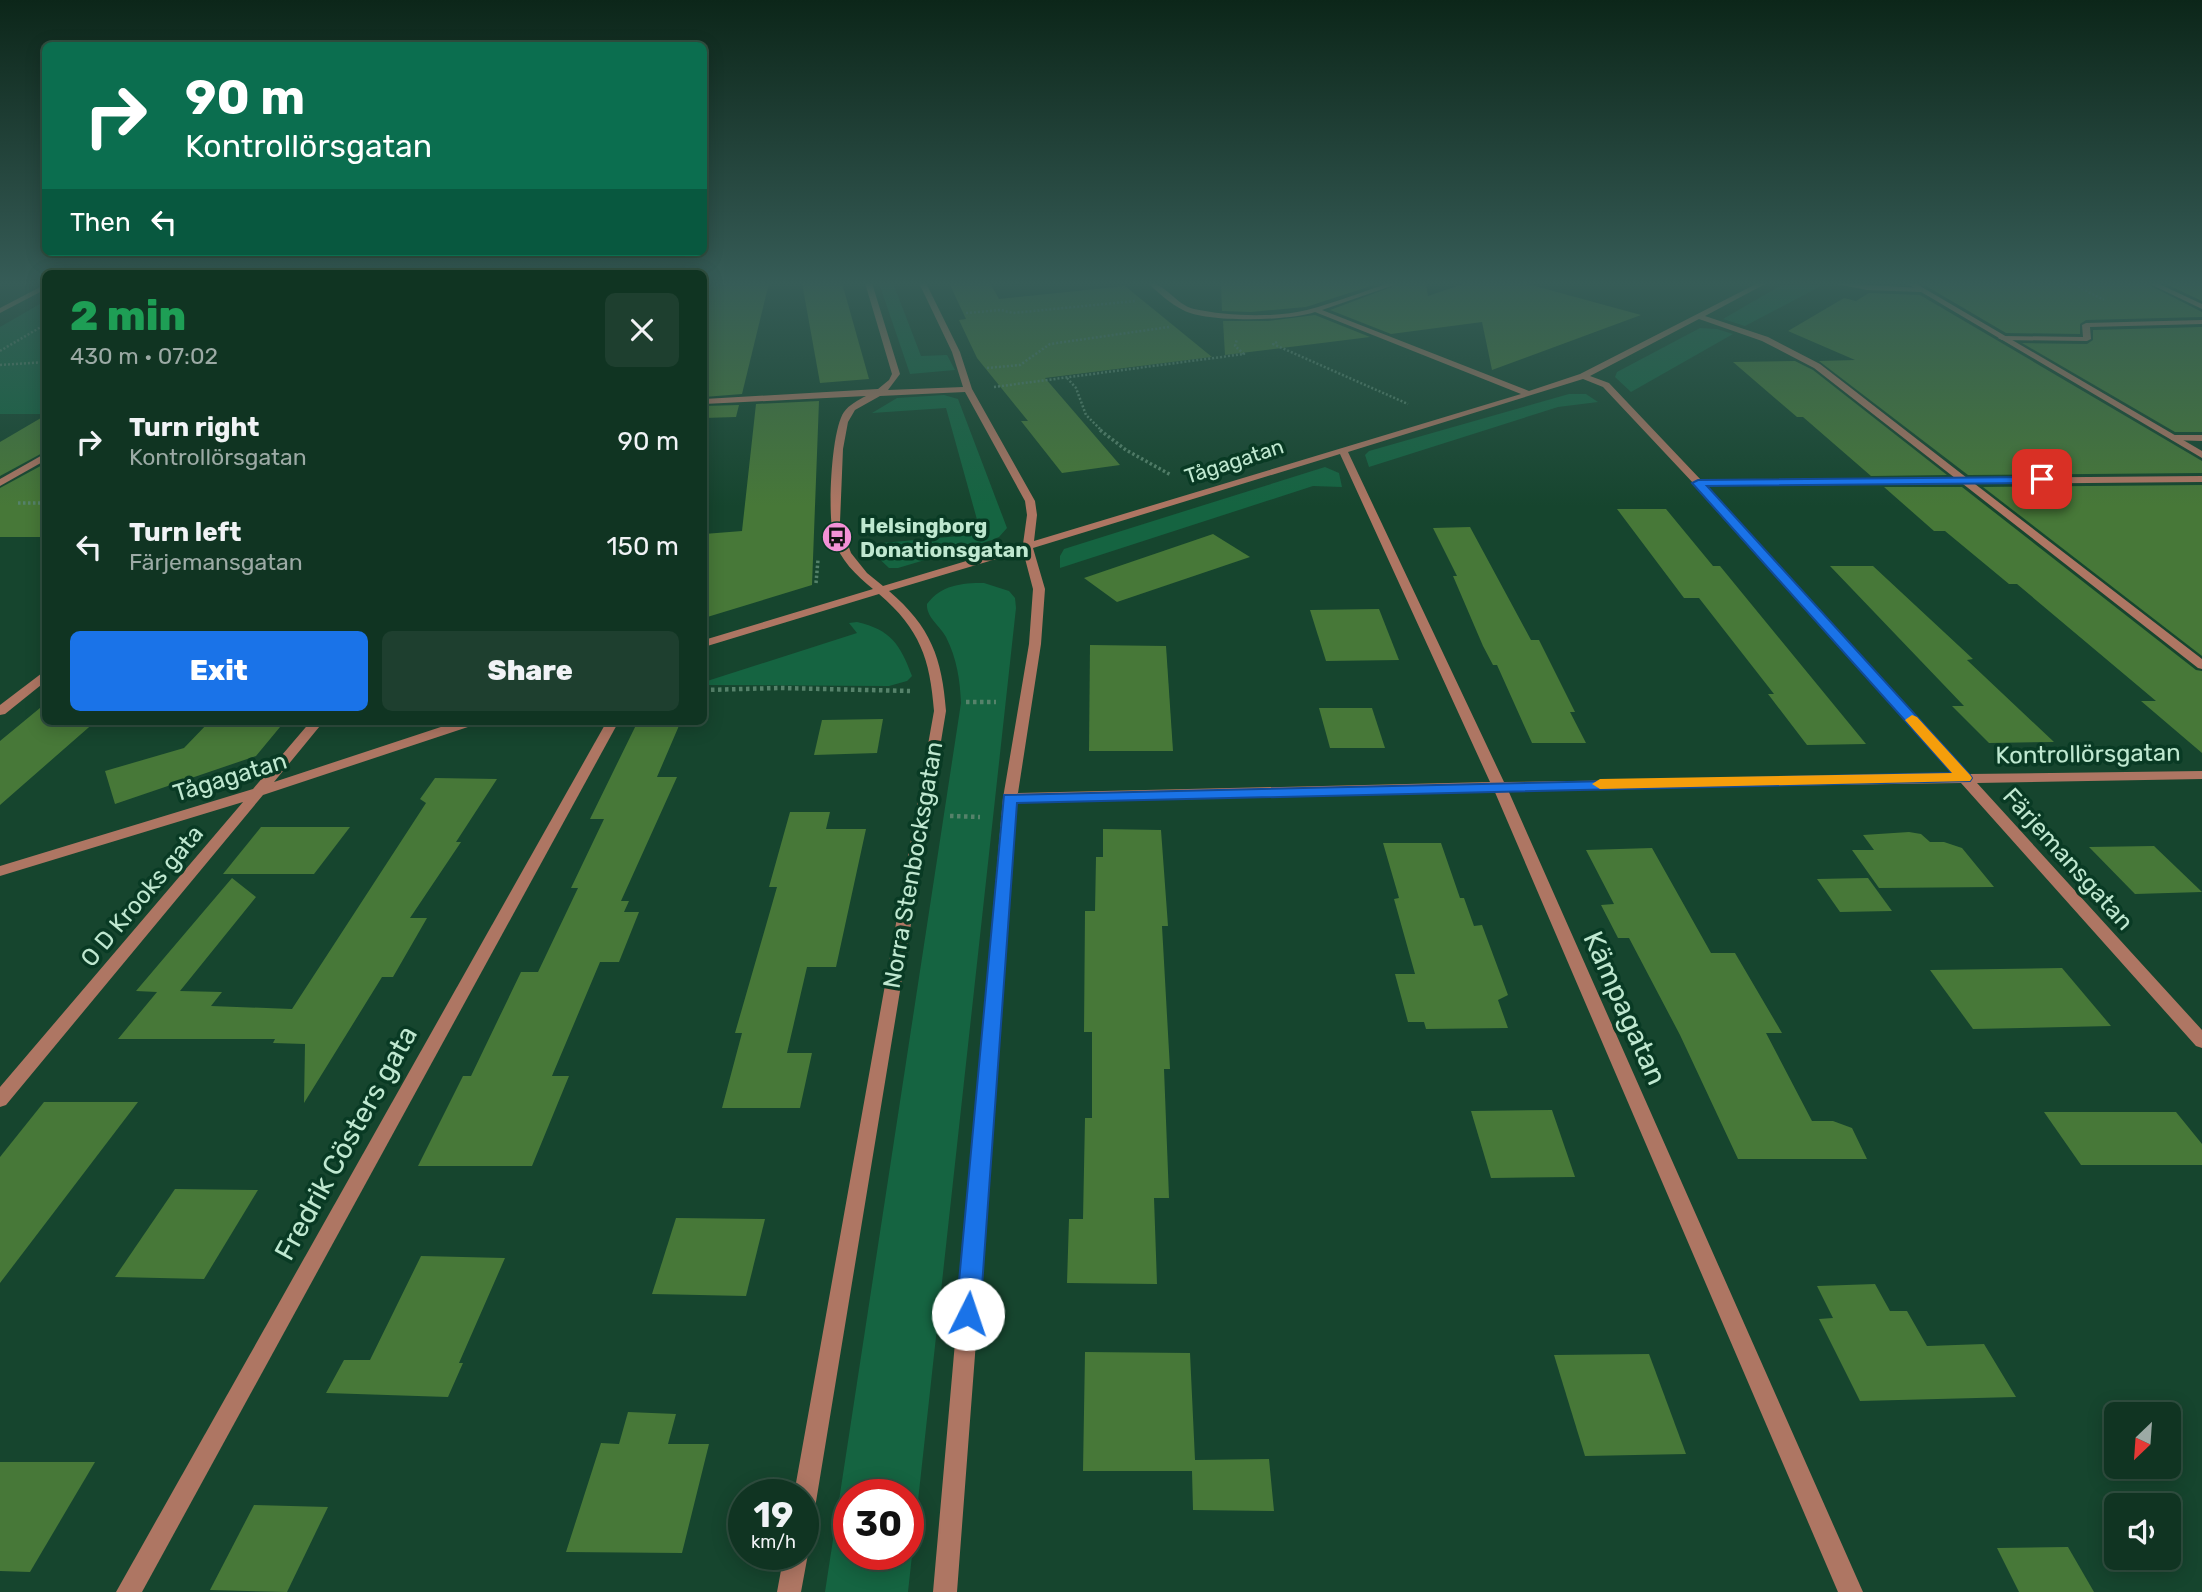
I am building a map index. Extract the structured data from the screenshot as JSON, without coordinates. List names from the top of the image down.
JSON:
{
  "streets": {
    "street": [
      "Tågagatan",
      "Kontrollörsgatan",
      "Färjemansgatan",
      "Norra Stenbocksgatan",
      "O D Krooks gata",
      "Kämpagatan",
      "Fredrik Cösters gata"
    ]
  },
  "crossings": [
    ["Tågagatan", "Färjemansgatan"],
    ["Tågagatan", "Norra Stenbocksgatan"],
    ["Tågagatan", "O D Krooks gata"],
    ["Tågagatan", "Kämpagatan"],
    ["Kontrollörsgatan", "Färjemansgatan"],
    ["Kontrollörsgatan", "Kämpagatan"]
  ],
  "places": {
    "bus stop": ["Helsingborg Donationsgatan"]
  },
  "north": "bottom left",
  "page": {
    "turn": ["90 m", "Kontrollörsgatan"],
    "then": "Then",
    "heading": ["2 min", "430 m · 07:02"],
    "list": [
      {
        "name": "Turn right",
        "note": "Kontrollörsgatan",
        "value": "90 m"
      },
      {
        "name": "Turn left",
        "note": "Färjemansgatan",
        "value": "150 m"
      }
    ],
    "buttons": ["Exit", "Share"],
    "speed": "19 km/h",
    "limit": "30"
  }
}
